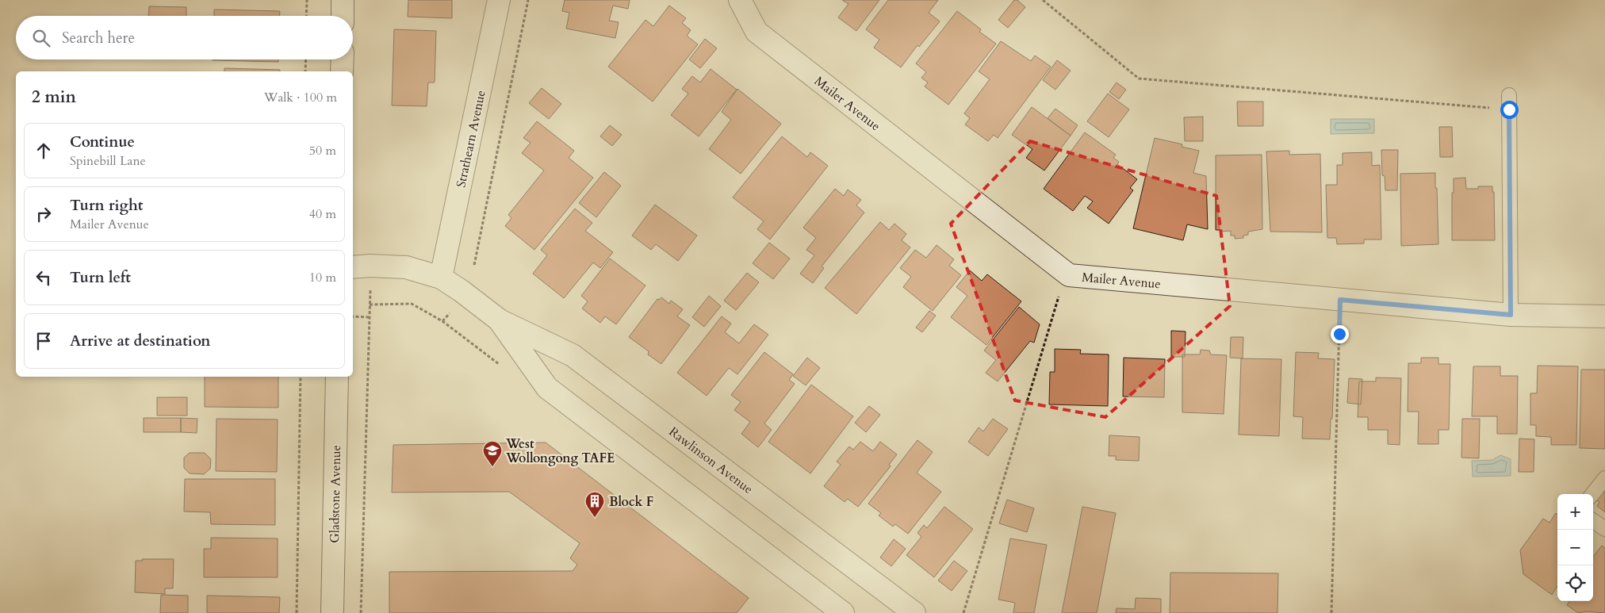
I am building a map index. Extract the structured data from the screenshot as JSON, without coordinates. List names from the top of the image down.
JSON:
{
  "streets": {
    "street": [
      "Mailer Avenue",
      "Strathearn Avenue",
      "Rawlinson Avenue",
      "Gladstone Avenue"
    ]
  },
  "crossings": [
    ["Strathearn Avenue", "Rawlinson Avenue"]
  ],
  "places": {
    "school or university": ["West Wollongong TAFE"],
    "building": ["Block F"]
  },
  "page": {
    "search": "Search here",
    "heading": ["2 min", "Walk · 100 m"],
    "list": [
      ["Continue", "Spinebill Lane", "50 m"],
      ["Turn right", "Mailer Avenue", "40 m"],
      ["Turn left", "10 m"],
      "Arrive at destination"
    ],
    "map_buttons": ["+", "−"]
  }
}
